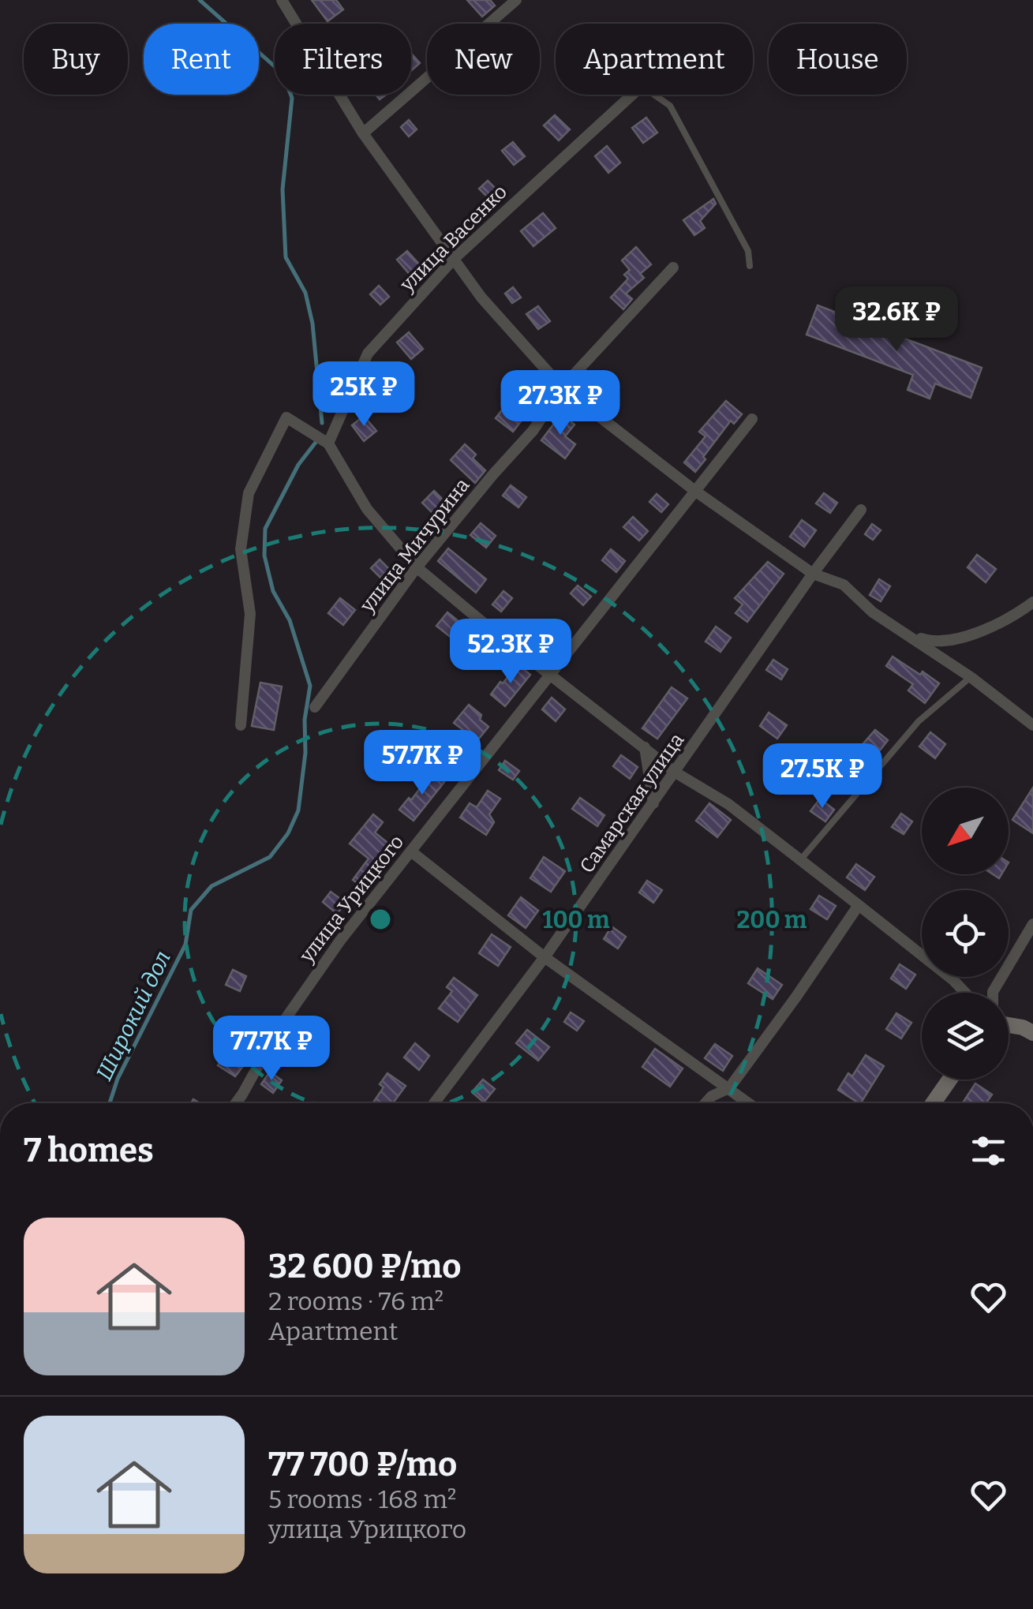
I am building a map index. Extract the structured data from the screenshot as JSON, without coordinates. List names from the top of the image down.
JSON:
{
  "streets": {
    "street": [
      "улица Васенко",
      "улица Мичурина",
      "Самарская улица",
      "улица Урицкого"
    ]
  },
  "water": ["Широкий дол"],
  "north": "bottom left",
  "page": {
    "chip": [
      "Buy",
      "Rent",
      "Filters",
      "New",
      "Apartment",
      "House"
    ],
    "price": [
      "32.6K ₽",
      "25K ₽",
      "27.3K ₽",
      "52.3K ₽",
      "57.7K ₽",
      "27.5K ₽",
      "77.7K ₽"
    ],
    "heading": "7 homes",
    "list": [
      {
        "name": "32 600 ₽/mo",
        "note": "2 rooms · 76 m² · Apartment"
      },
      {
        "name": "77 700 ₽/mo",
        "note": "5 rooms · 168 m² · улица Урицкого"
      }
    ]
  },
  "rings": ["100 m", "200 m"]
}
